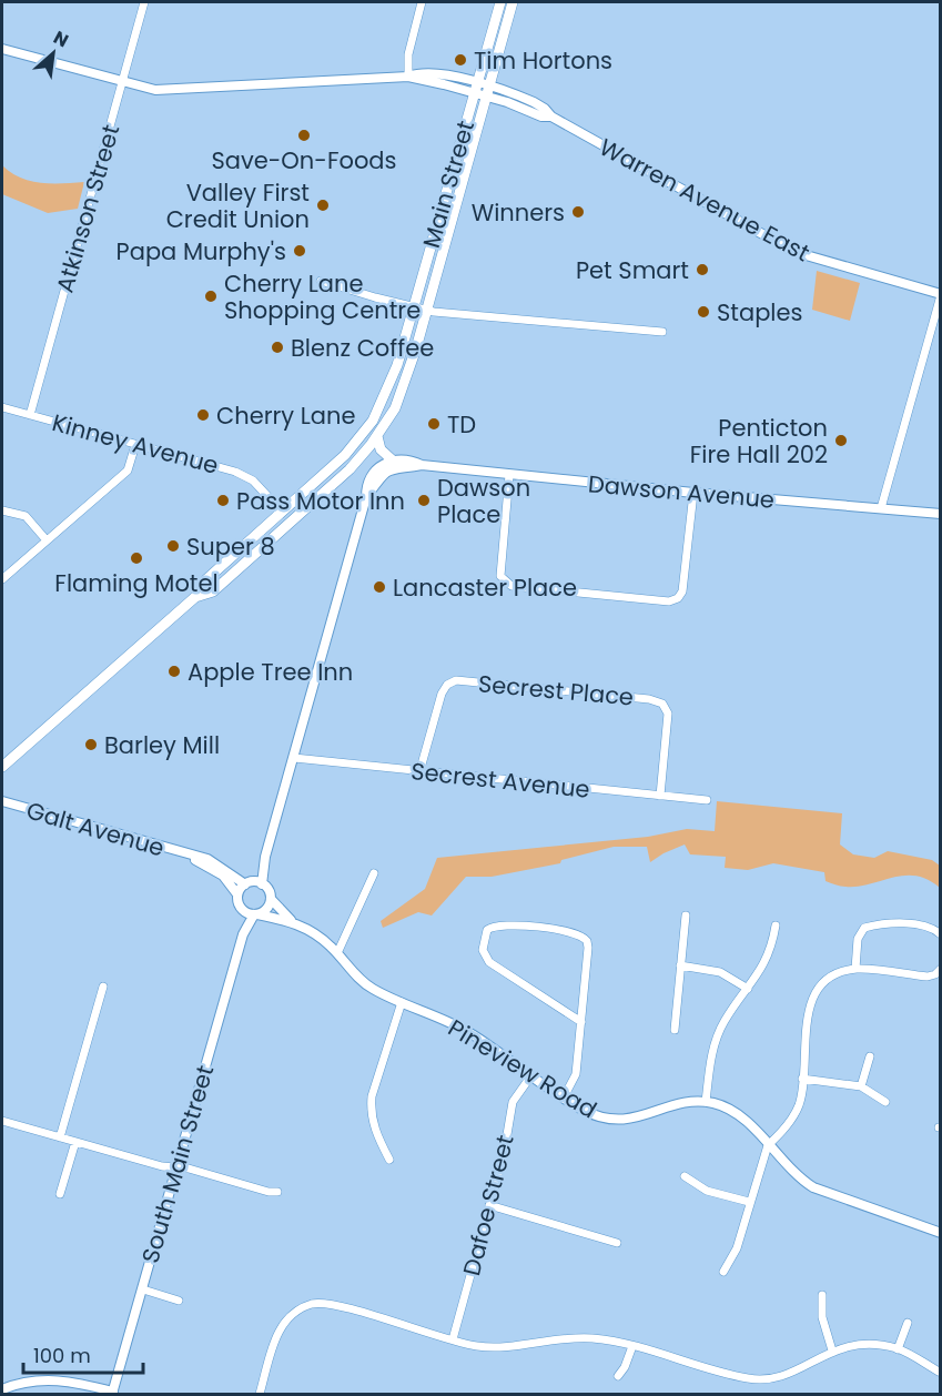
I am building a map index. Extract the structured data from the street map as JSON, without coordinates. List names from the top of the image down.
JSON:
{
  "streets": {
    "main road": ["Main Street"],
    "street": [
      "Warren Avenue East",
      "Atkinson Street",
      "Kinney Avenue",
      "Dawson Avenue",
      "Secrest Place",
      "Secrest Avenue",
      "Galt Avenue",
      "Pineview Road",
      "South Main Street",
      "Dafoe Street"
    ]
  },
  "crossings": [
    ["Main Street", "Warren Avenue East"],
    ["Main Street", "Kinney Avenue"],
    ["Warren Avenue East", "Atkinson Street"],
    ["Atkinson Street", "Kinney Avenue"],
    ["Secrest Place", "Secrest Avenue"],
    ["Galt Avenue", "Pineview Road"],
    ["Galt Avenue", "South Main Street"],
    ["Pineview Road", "South Main Street"],
    ["Pineview Road", "Dafoe Street"]
  ],
  "places": [
    "Tim Hortons",
    "Save-On-Foods",
    "Valley First Credit Union",
    "Winners",
    "Papa Murphy's",
    "Pet Smart",
    "Cherry Lane Shopping Centre",
    "Staples",
    "Blenz Coffee",
    "Cherry Lane",
    "TD",
    "Penticton Fire Hall 202",
    "Pass Motor Inn",
    "Dawson Place",
    "Super 8",
    "Flaming Motel",
    "Lancaster Place",
    "Apple Tree Inn",
    "Barley Mill"
  ],
  "scale_bar": "100 m",
  "north": "top right"
}
